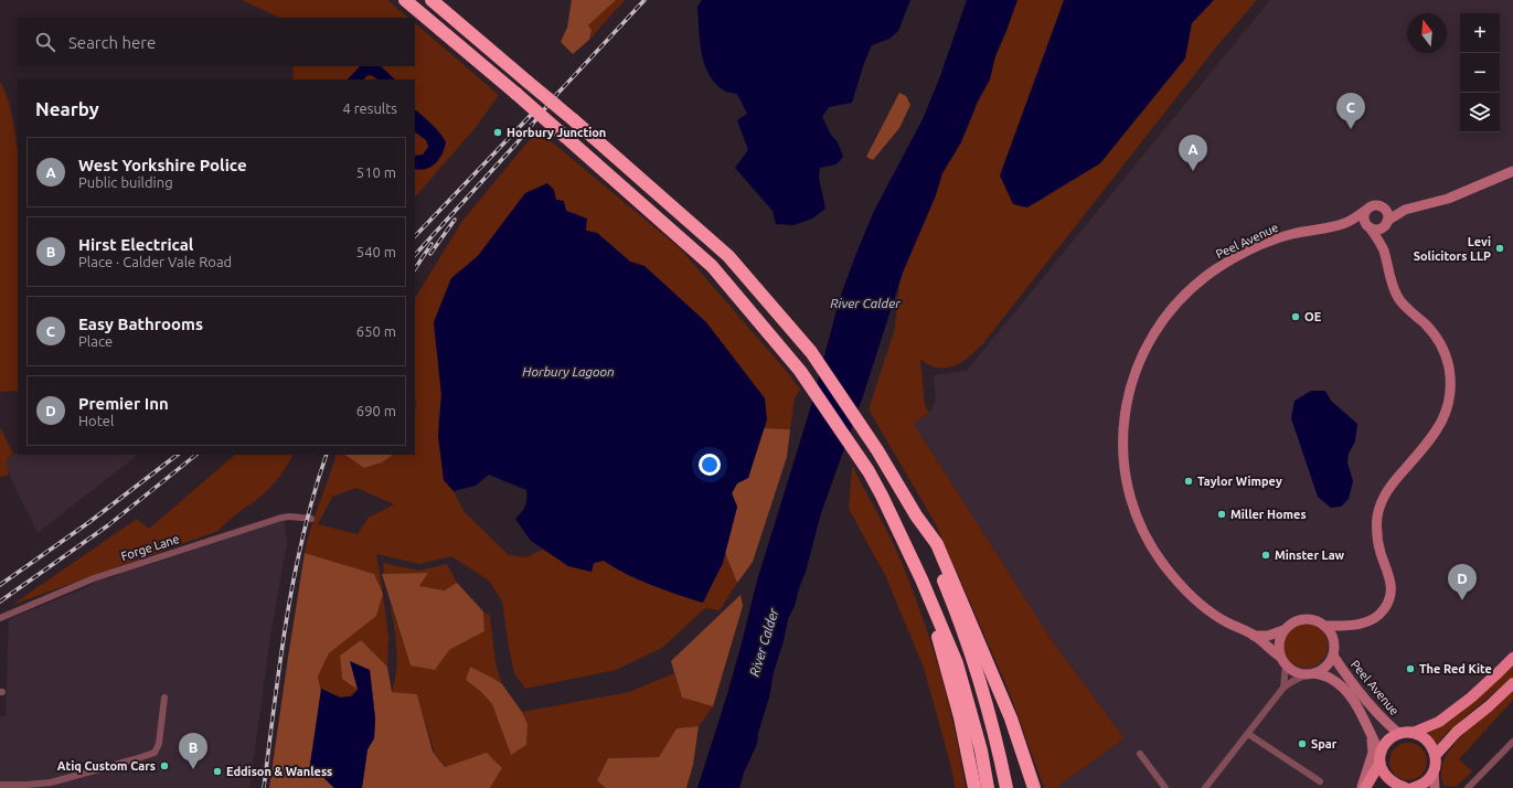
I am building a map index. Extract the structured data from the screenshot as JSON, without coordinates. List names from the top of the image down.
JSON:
{
  "streets": {
    "street": ["Peel Avenue", "Forge Lane"]
  },
  "water": ["River Calder", "Horbury Lagoon"],
  "places": [
    "Horbury Junction",
    "Levi Solicitors LLP",
    "OE",
    "Taylor Wimpey",
    "Miller Homes",
    "Minster Law",
    "The Red Kite",
    "Spar",
    "Atiq Custom Cars",
    "Eddison & Wanless"
  ],
  "north": "top",
  "page": {
    "map_buttons": ["+", "−"],
    "search": "Search here",
    "heading": ["Nearby", "4 results"],
    "pins": [
      "C",
      "A",
      "D",
      "B"
    ],
    "list": [
      {
        "mark": "A",
        "name": "West Yorkshire Police",
        "note": "Public building",
        "value": "510 m"
      },
      {
        "mark": "B",
        "name": "Hirst Electrical",
        "note": "Place · Calder Vale Road",
        "value": "540 m"
      },
      {
        "mark": "C",
        "name": "Easy Bathrooms",
        "note": "Place",
        "value": "650 m"
      },
      {
        "mark": "D",
        "name": "Premier Inn",
        "note": "Hotel",
        "value": "690 m"
      }
    ]
  }
}
